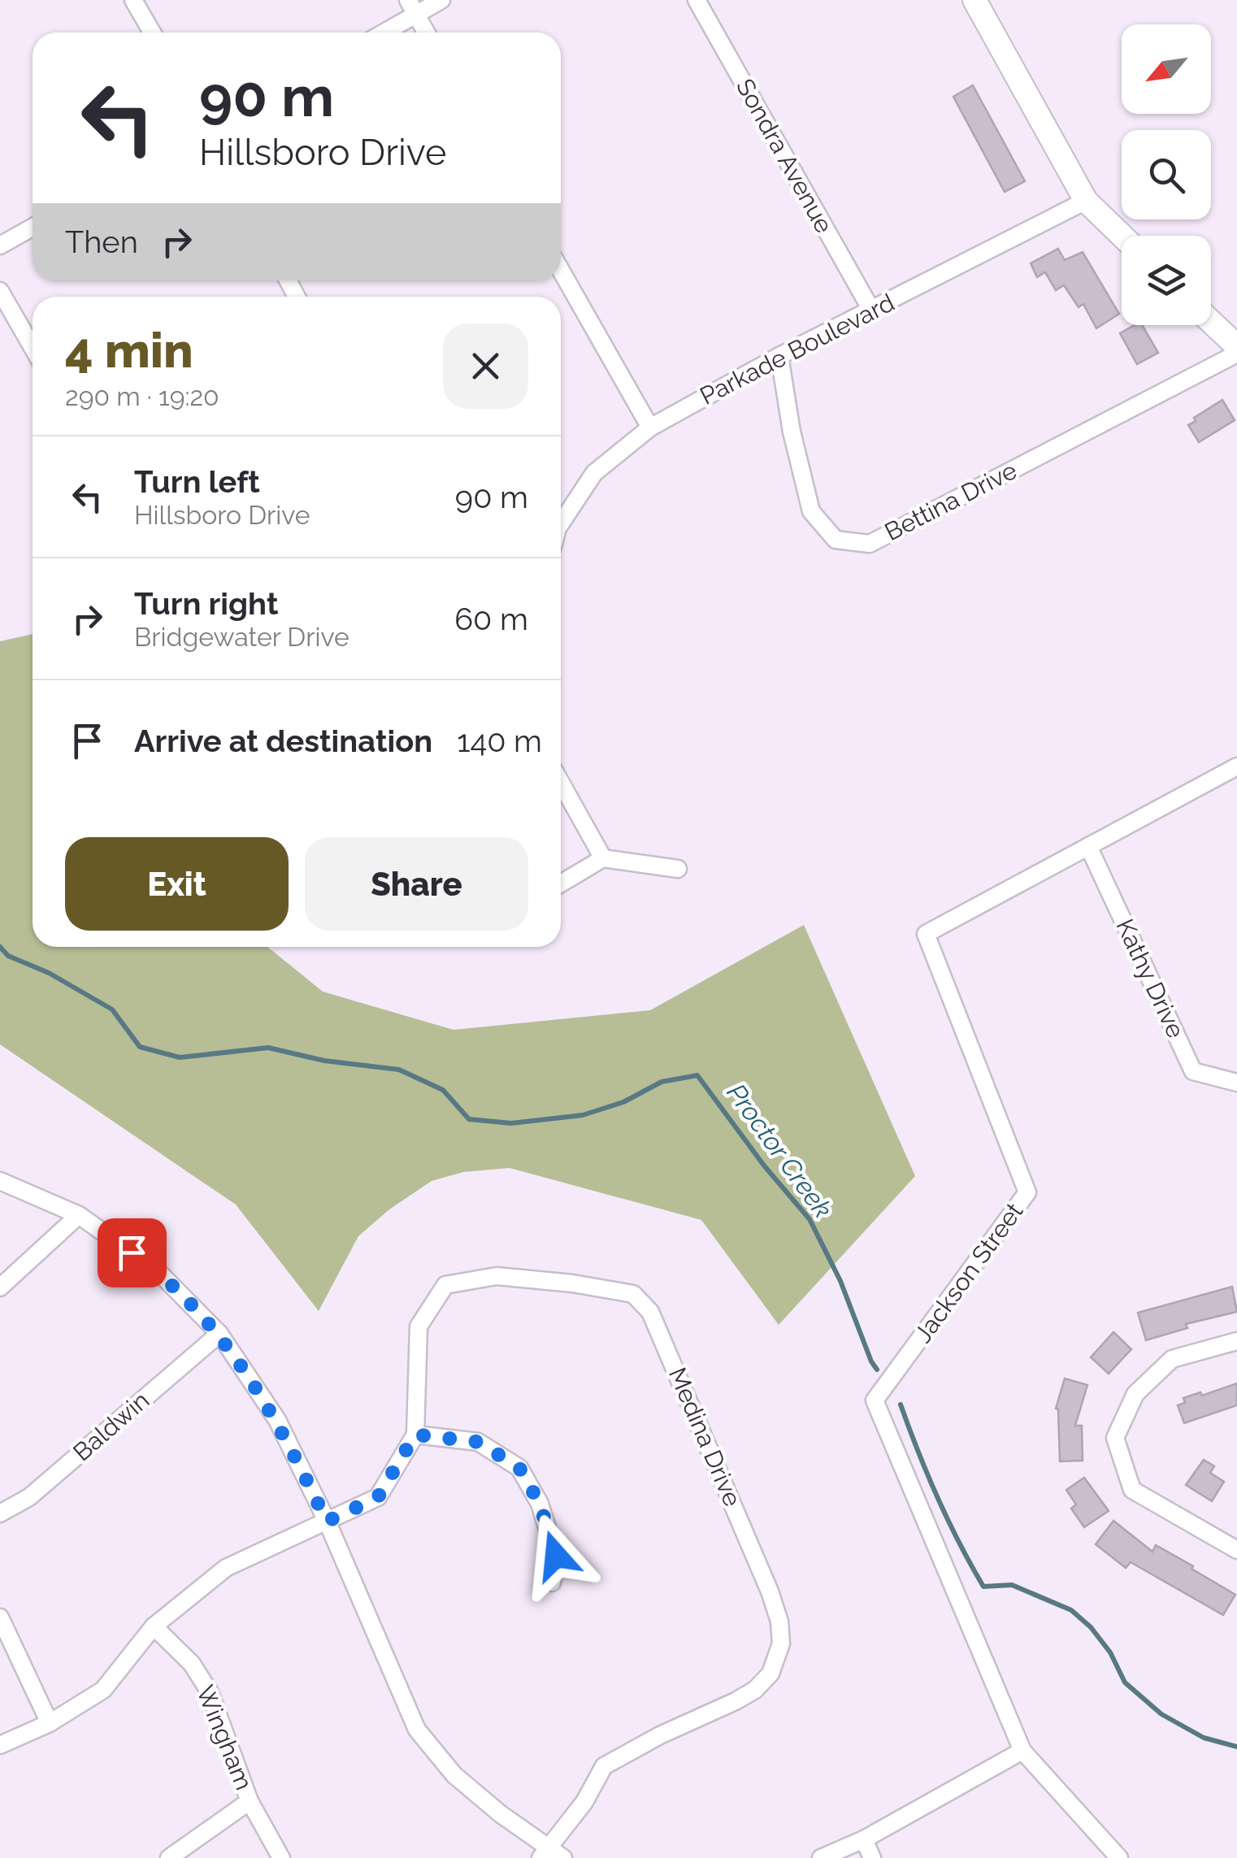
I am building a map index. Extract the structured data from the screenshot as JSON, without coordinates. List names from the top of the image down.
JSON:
{
  "streets": {
    "street": [
      "Sondra Avenue",
      "Parkade Boulevard",
      "Bettina Drive",
      "Kathy Drive",
      "Jackson Street",
      "Baldwin",
      "Medina Drive",
      "Wingham"
    ]
  },
  "crossings": [
    ["Sondra Avenue", "Parkade Boulevard"],
    ["Parkade Boulevard", "Bettina Drive"],
    ["Kathy Drive", "Jackson Street"]
  ],
  "water": ["Proctor Creek"],
  "north": "bottom left",
  "page": {
    "turn": ["90 m", "Hillsboro Drive"],
    "then": "Then",
    "heading": ["4 min", "290 m · 19:20"],
    "list": [
      {
        "name": "Turn left",
        "note": "Hillsboro Drive",
        "value": "90 m"
      },
      {
        "name": "Turn right",
        "note": "Bridgewater Drive",
        "value": "60 m"
      },
      {
        "name": "Arrive at destination",
        "value": "140 m"
      }
    ],
    "buttons": ["Exit", "Share"]
  }
}
